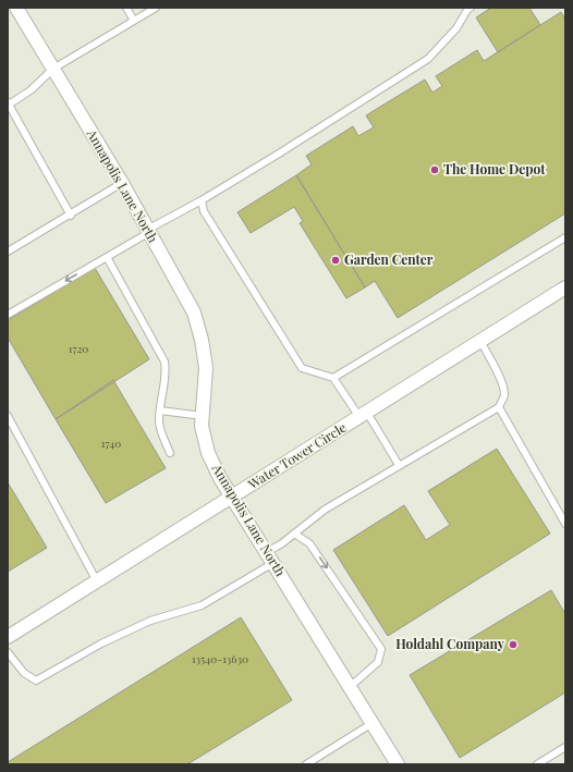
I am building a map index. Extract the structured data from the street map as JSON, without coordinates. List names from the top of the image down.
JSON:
{
  "streets": {
    "street": ["Annapolis Lane North", "Water Tower Circle"]
  },
  "crossings": [
    ["Annapolis Lane North", "Water Tower Circle"]
  ],
  "places": ["The Home Depot", "Garden Center", "Holdahl Company"],
  "house_numbers": ["1720", "1740", "13540-13630"]
}
